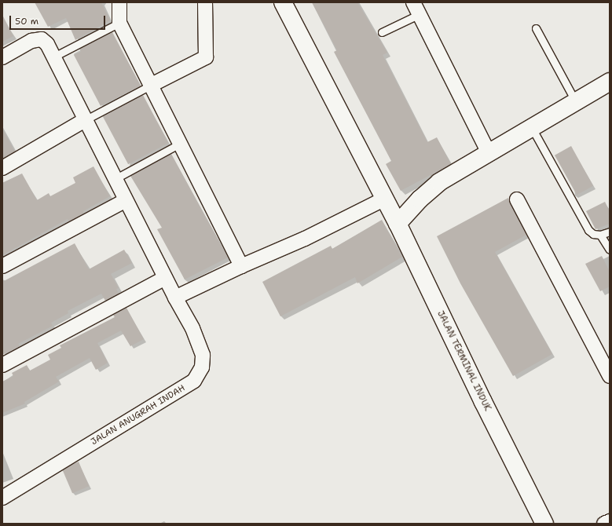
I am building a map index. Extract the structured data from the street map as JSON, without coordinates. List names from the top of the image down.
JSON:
{
  "streets": {
    "main road": ["JALAN TERMINAL INDUK"],
    "street": ["JALAN ANUGRAH INDAH"]
  },
  "scale_bar": "50 m"
}
